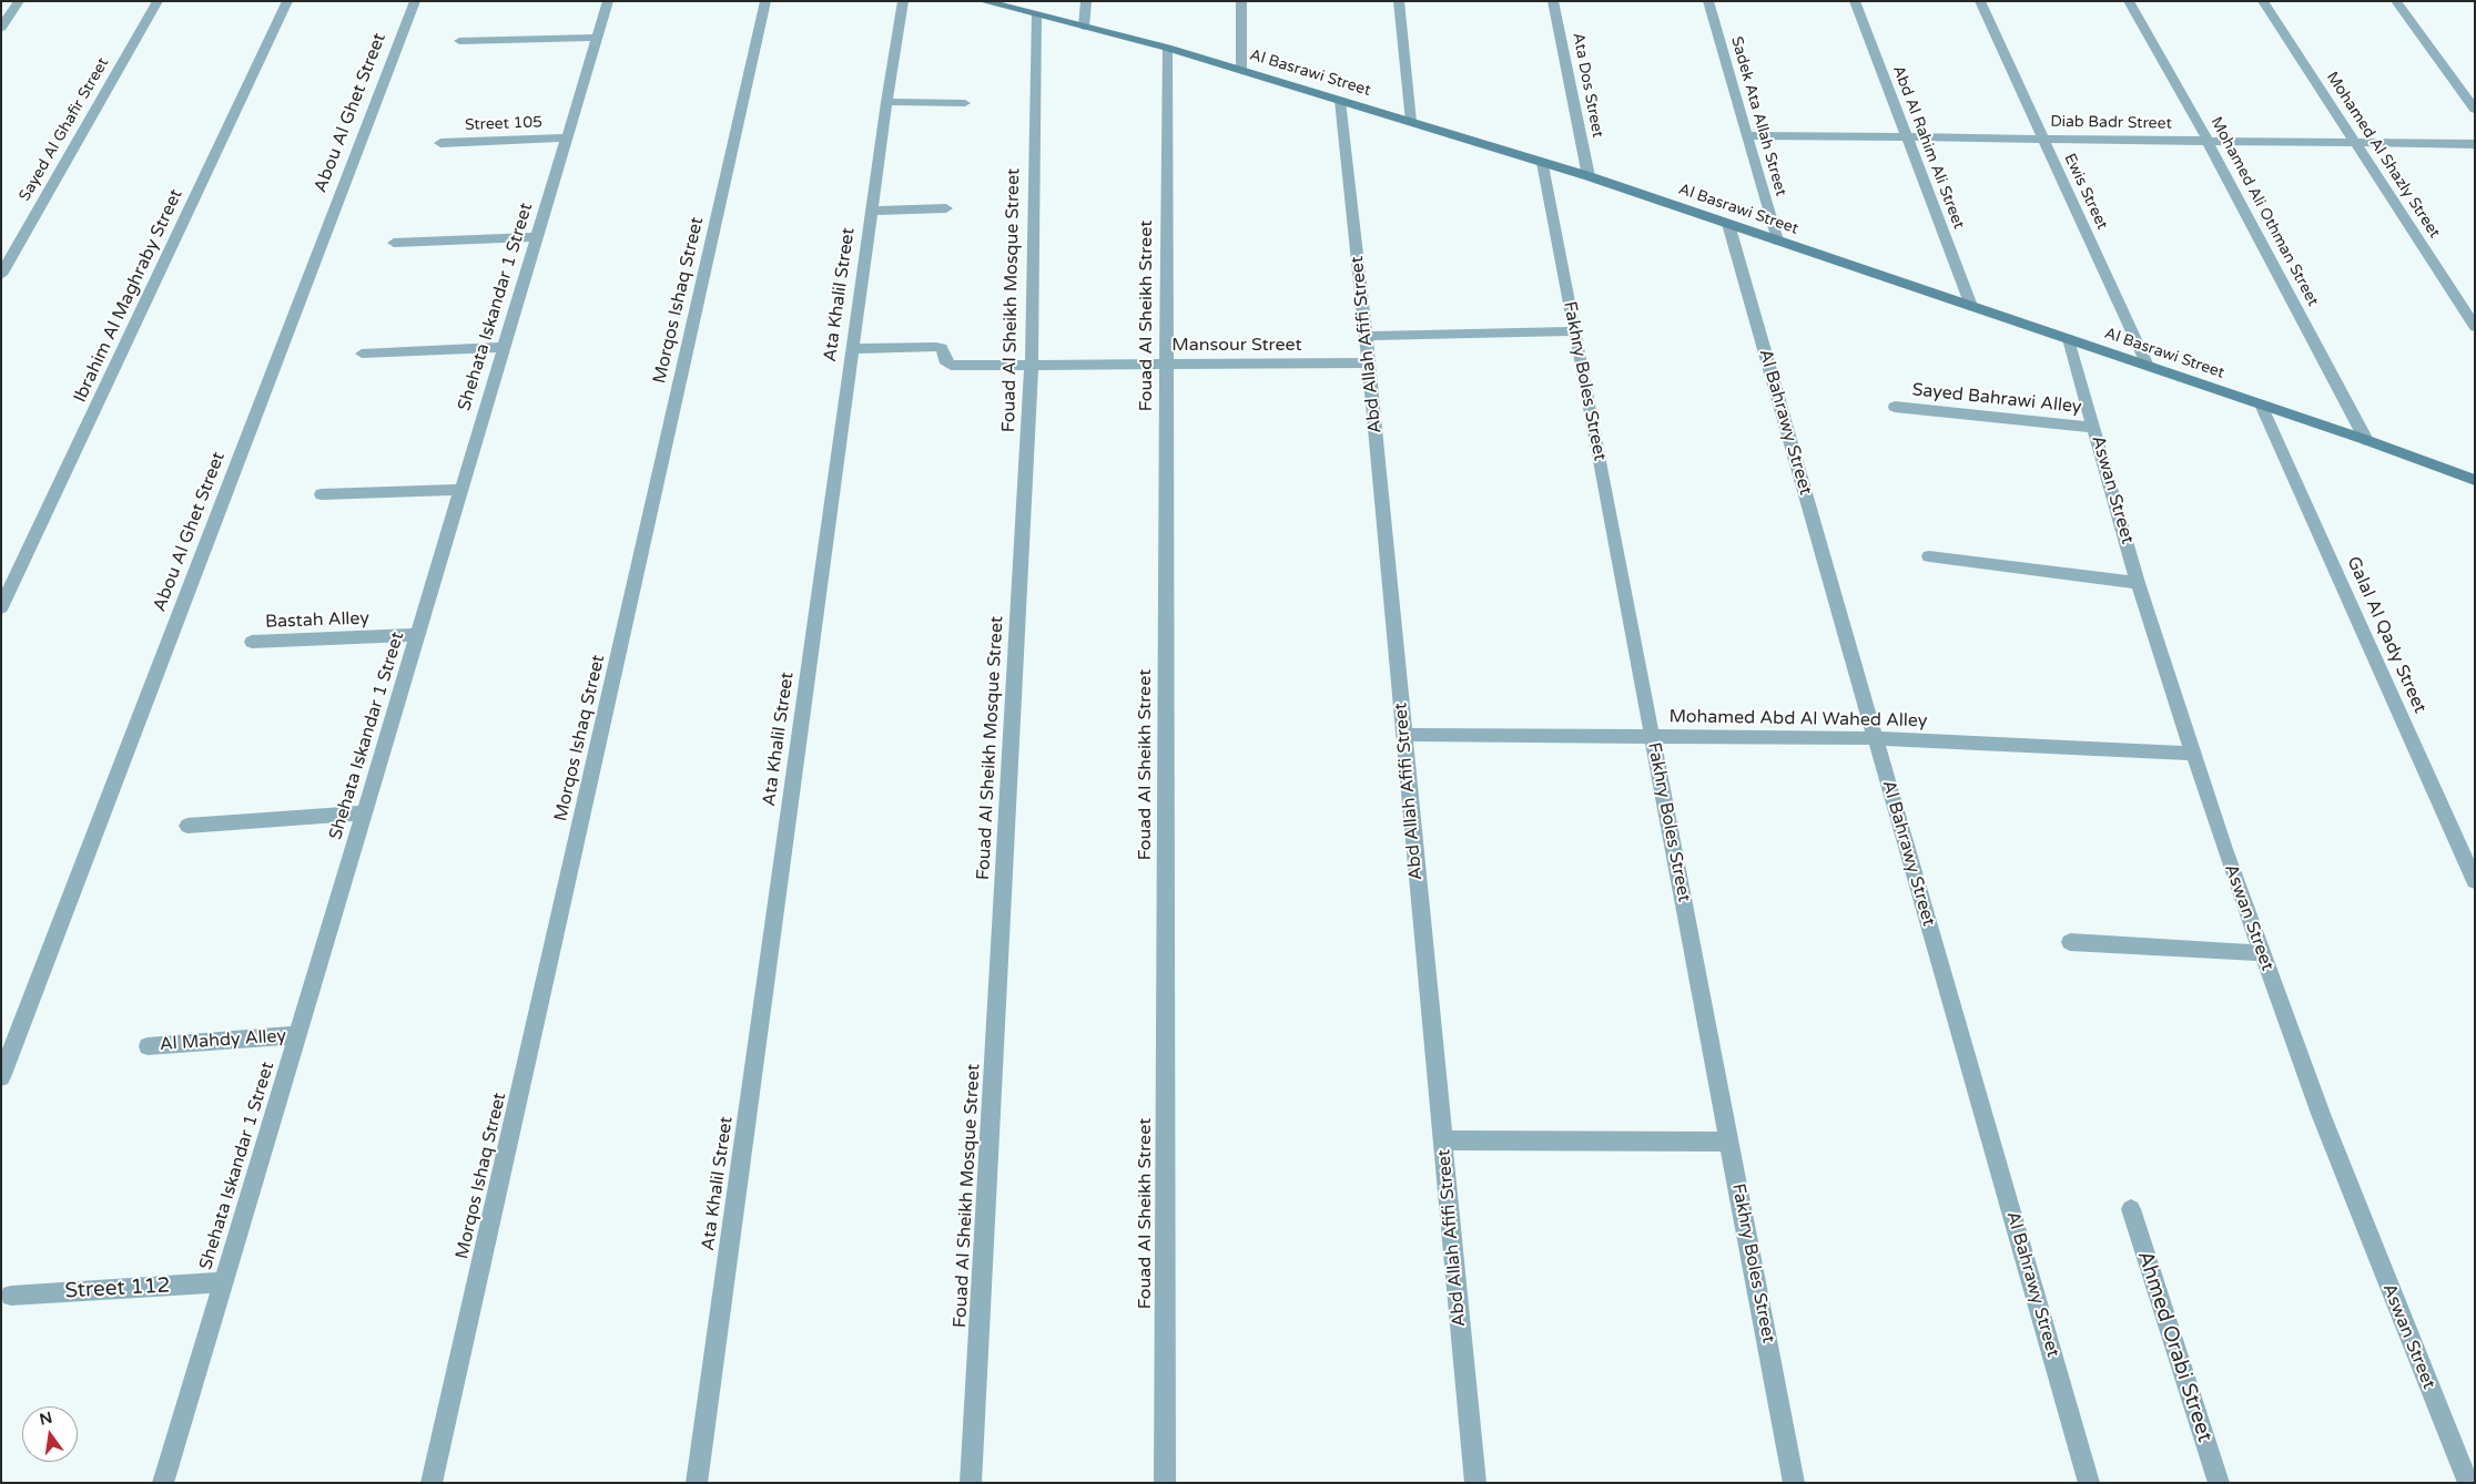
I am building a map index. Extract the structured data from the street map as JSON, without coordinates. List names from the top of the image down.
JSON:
{
  "streets": {
    "street": [
      "Al Basrawi Street",
      "Ata Dos Street",
      "Abou Al Ghet Street",
      "Sadek Ata Allah Street",
      "Diab Badr Street",
      "Street 105",
      "Sayed Al Ghafir Street",
      "Abd Al Rahim Ali Street",
      "Mohamed Al Shazly Street",
      "Ewis Street",
      "Mohamed Ali Othman Street",
      "Ata Khalil Street",
      "Ibrahim Al Maghraby Street",
      "Morqos Ishaq Street",
      "Fouad Al Sheikh Mosque Street",
      "Shehata Iskandar 1 Street",
      "Fouad Al Sheikh Street",
      "Abd Allah Afifi Street",
      "Mansour Street",
      "Fakhry Boles Street",
      "Sayed Bahrawi Alley",
      "Al Bahrawy Street",
      "Aswan Street",
      "Bastah Alley",
      "Galal Al Qady Street",
      "Mohamed Abd Al Wahed Alley",
      "Al Mahdy Alley",
      "Street 112",
      "Ahmed Orabi Street"
    ]
  },
  "crossings": [
    ["Al Basrawi Street", "Ata Dos Street"],
    ["Al Basrawi Street", "Sadek Ata Allah Street"],
    ["Al Basrawi Street", "Abd Al Rahim Ali Street"],
    ["Al Basrawi Street", "Ewis Street"],
    ["Al Basrawi Street", "Mohamed Ali Othman Street"],
    ["Al Basrawi Street", "Fouad Al Sheikh Mosque Street"],
    ["Al Basrawi Street", "Fouad Al Sheikh Street"],
    ["Al Basrawi Street", "Abd Allah Afifi Street"],
    ["Al Basrawi Street", "Fakhry Boles Street"],
    ["Al Basrawi Street", "Al Bahrawy Street"],
    ["Al Basrawi Street", "Aswan Street"],
    ["Al Basrawi Street", "Galal Al Qady Street"],
    ["Sadek Ata Allah Street", "Diab Badr Street"],
    ["Diab Badr Street", "Abd Al Rahim Ali Street"],
    ["Diab Badr Street", "Mohamed Al Shazly Street"],
    ["Diab Badr Street", "Ewis Street"],
    ["Diab Badr Street", "Mohamed Ali Othman Street"],
    ["Street 105", "Shehata Iskandar 1 Street"],
    ["Ata Khalil Street", "Mansour Street"],
    ["Fouad Al Sheikh Mosque Street", "Mansour Street"],
    ["Shehata Iskandar 1 Street", "Bastah Alley"],
    ["Shehata Iskandar 1 Street", "Al Mahdy Alley"],
    ["Shehata Iskandar 1 Street", "Street 112"],
    ["Fouad Al Sheikh Street", "Mansour Street"],
    ["Abd Allah Afifi Street", "Mansour Street"],
    ["Abd Allah Afifi Street", "Mohamed Abd Al Wahed Alley"],
    ["Fakhry Boles Street", "Mohamed Abd Al Wahed Alley"],
    ["Sayed Bahrawi Alley", "Aswan Street"],
    ["Al Bahrawy Street", "Mohamed Abd Al Wahed Alley"],
    ["Aswan Street", "Mohamed Abd Al Wahed Alley"]
  ],
  "north": "top"
}
